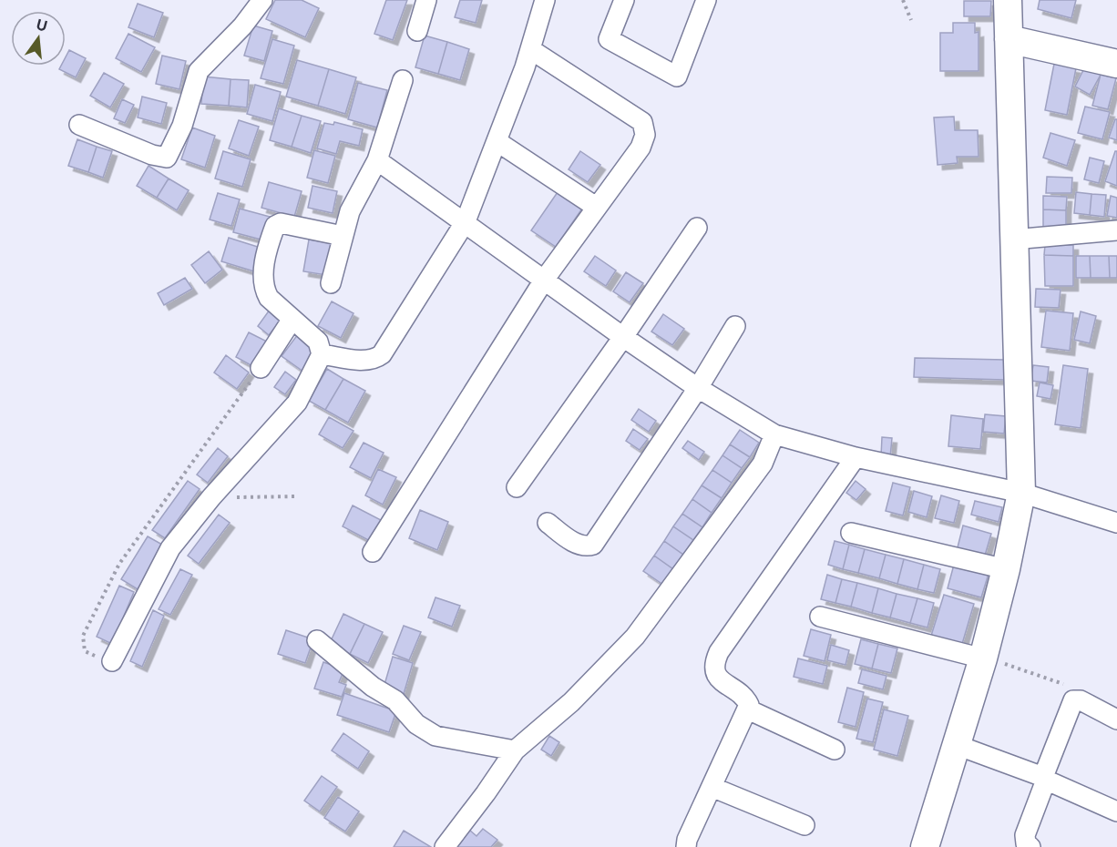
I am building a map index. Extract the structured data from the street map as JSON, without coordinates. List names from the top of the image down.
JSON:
{
  "north": "top"
}
